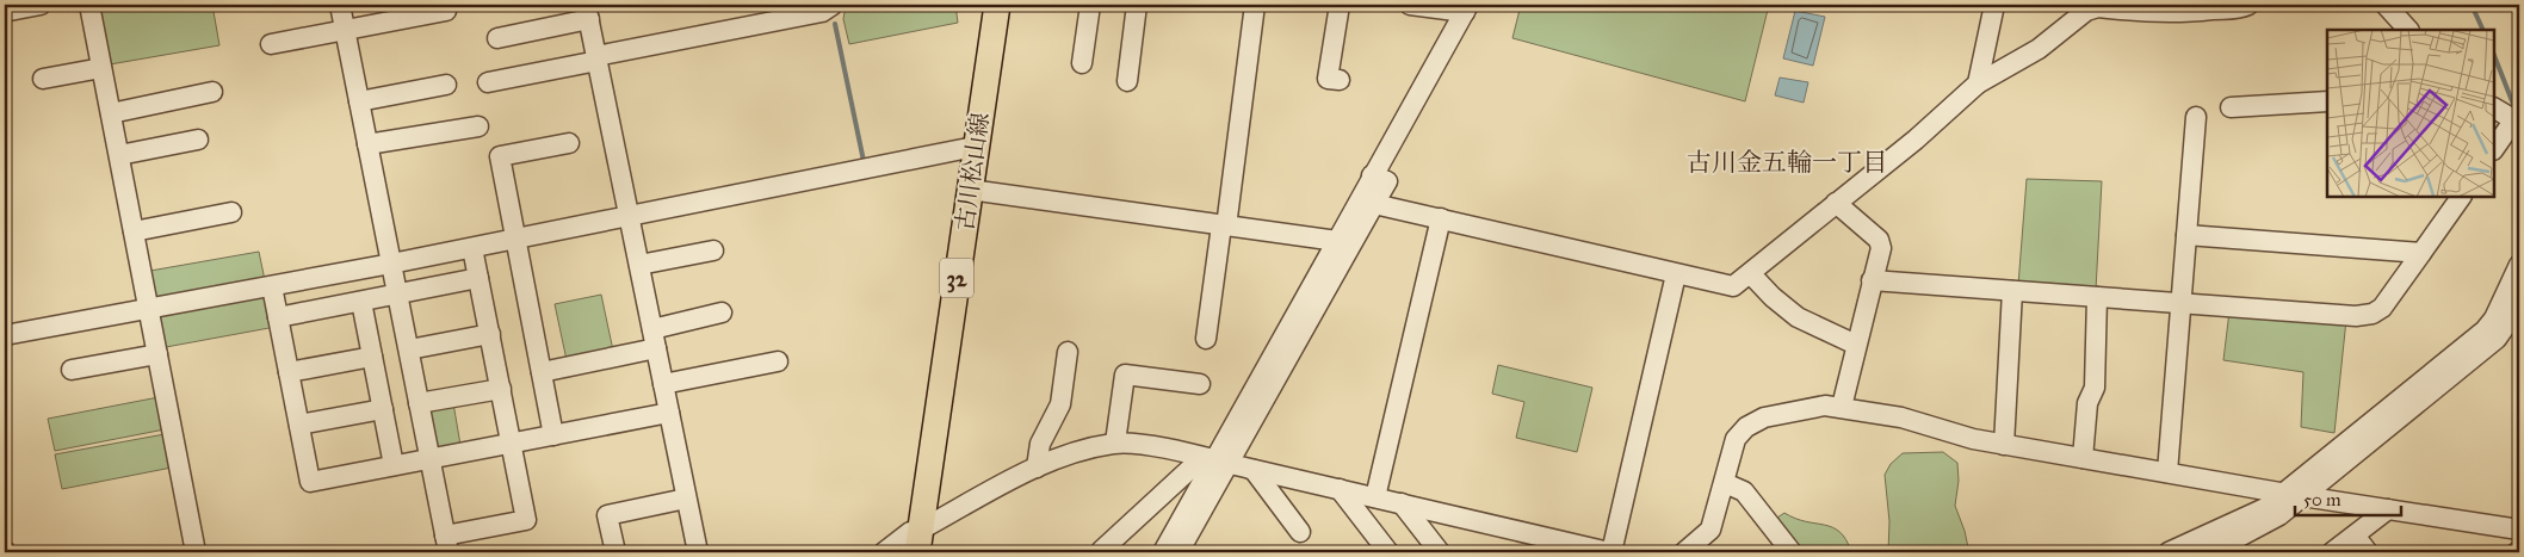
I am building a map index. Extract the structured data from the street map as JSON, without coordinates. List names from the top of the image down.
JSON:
{
  "streets": {
    "main road": ["古川松山線", "32"]
  },
  "districts": ["古川金五輪一丁目"],
  "scale_bar": "50 m"
}
